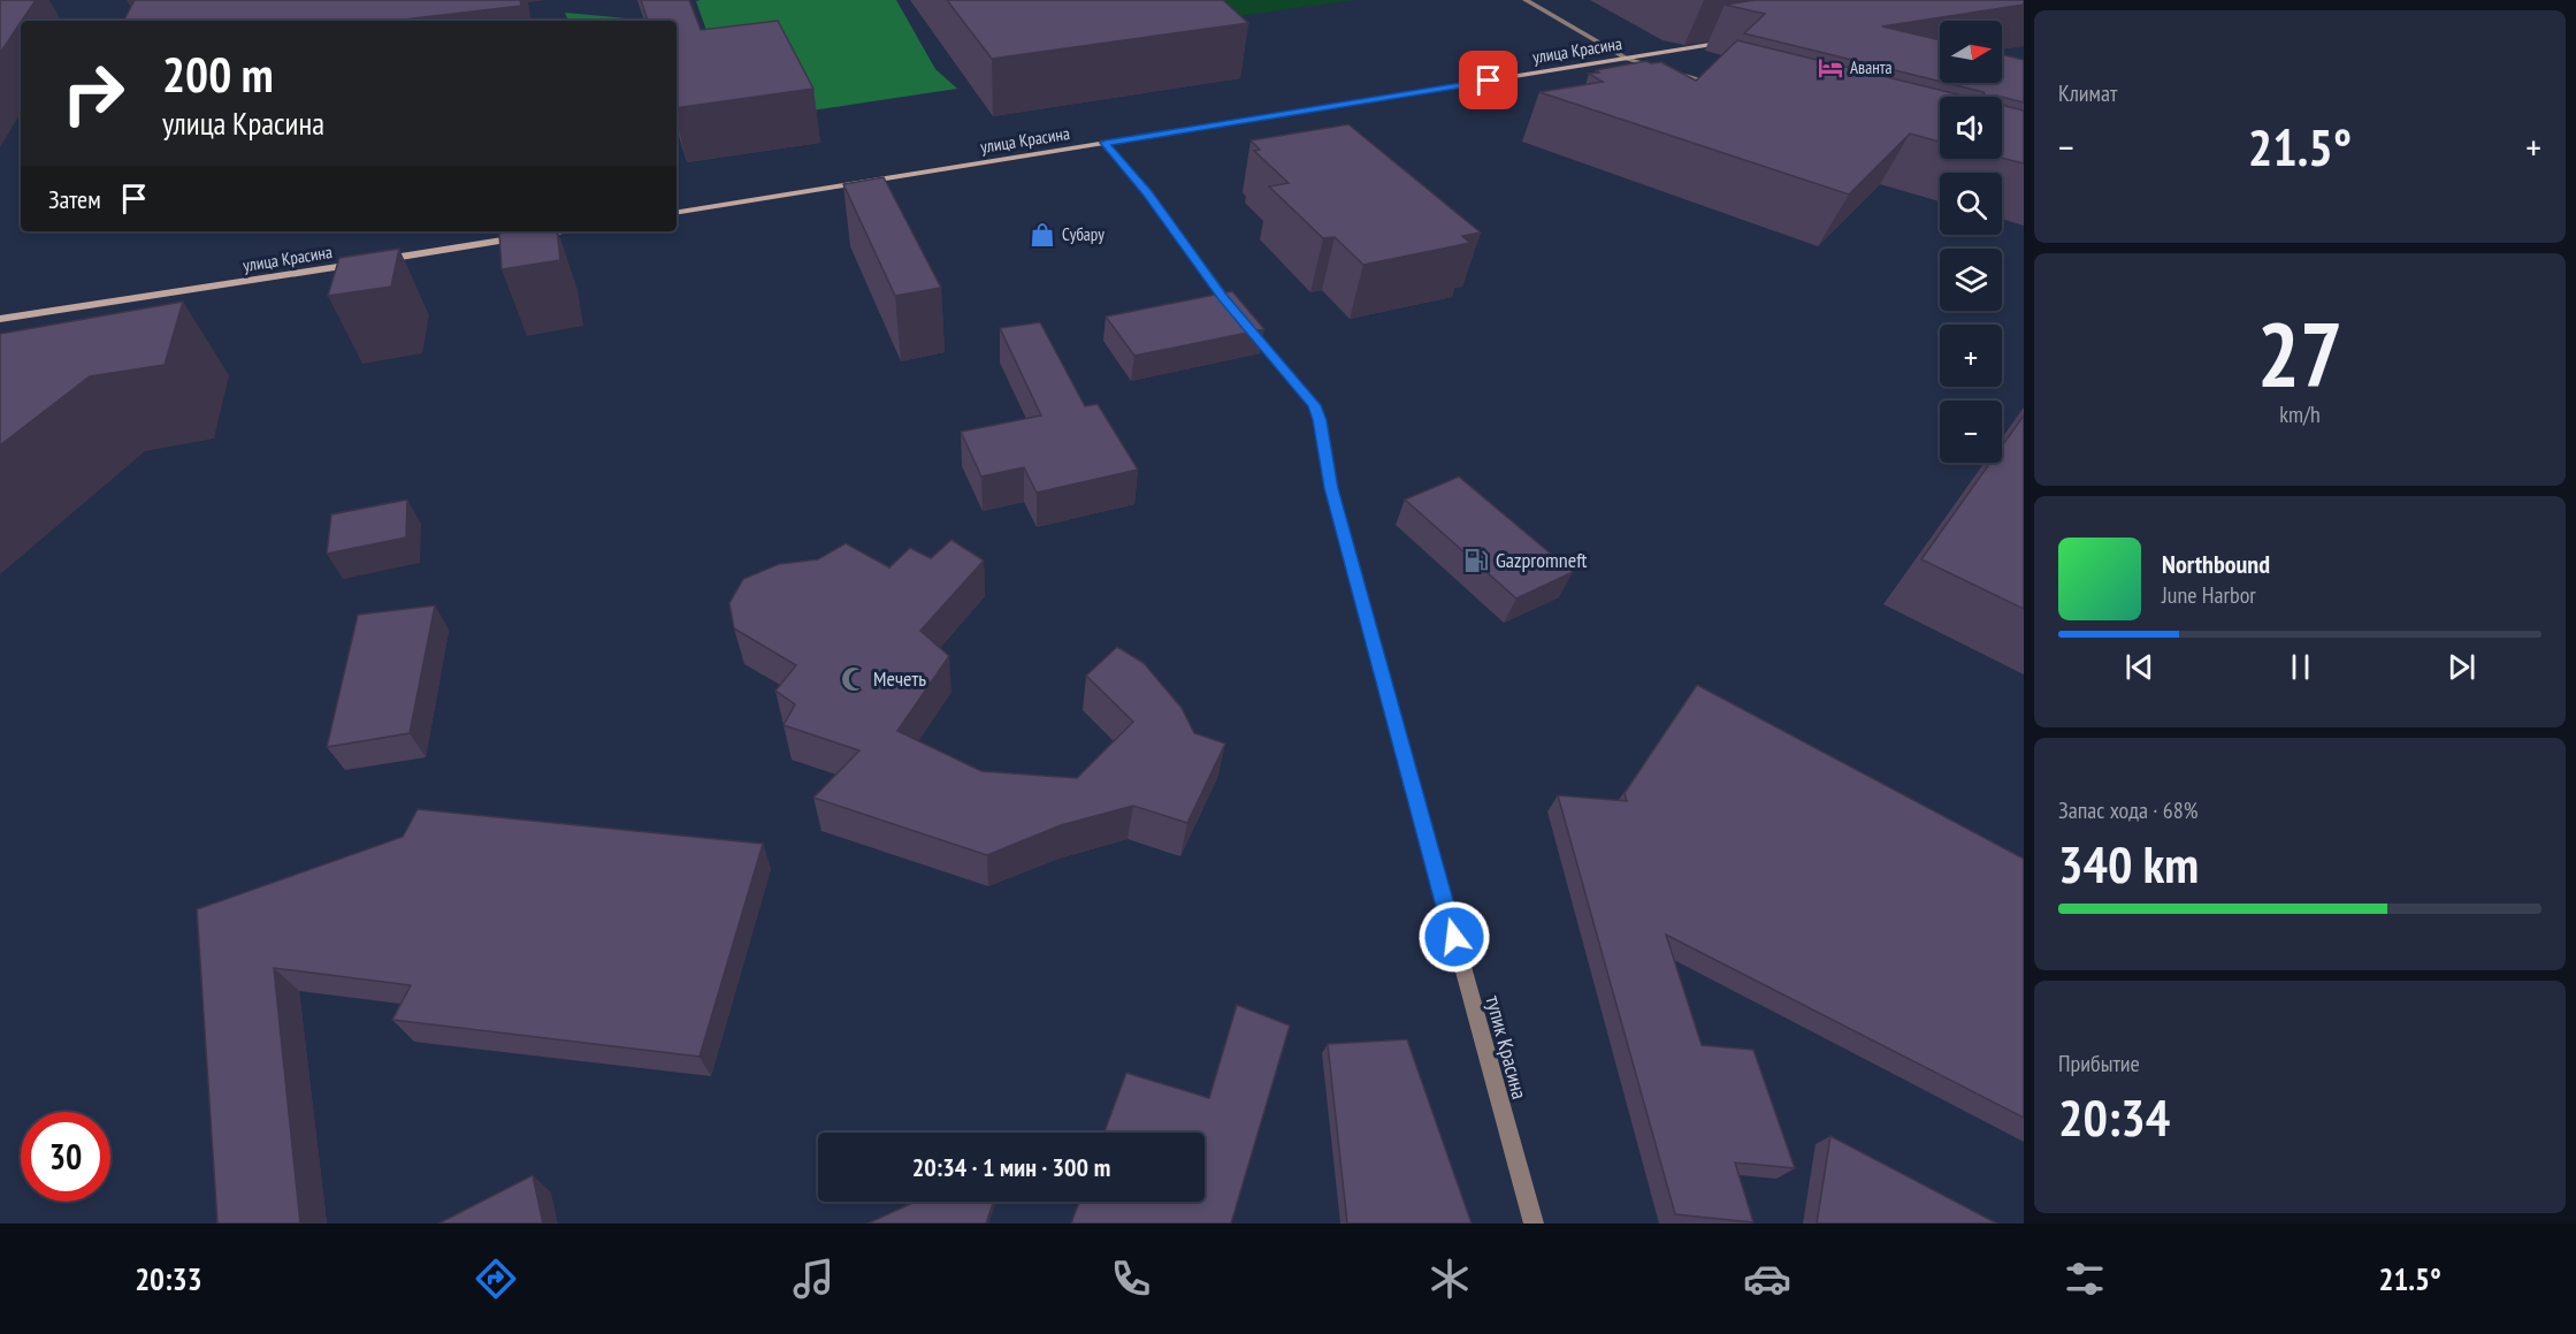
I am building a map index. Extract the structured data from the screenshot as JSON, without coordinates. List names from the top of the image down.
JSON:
{
  "streets": {
    "main road": ["улица Красина"],
    "street": ["тупик Красина"]
  },
  "crossings": [
    ["улица Красина", "тупик Красина"]
  ],
  "places": {
    "hotel": ["Аванта"],
    "shop": ["Субару"],
    "fuel station": ["Gazpromneft"],
    "mosque": ["Мечеть"]
  },
  "north": "right",
  "page": {
    "tile": [
      "Климат",
      ["27", "km/h"],
      ["Запас хода · 68%", "340 km"],
      ["Прибытие", "20:34"]
    ],
    "map_buttons": ["+", "−"],
    "turn": ["200 m", "улица Красина"],
    "heat": ["−", "21.5°", "+"],
    "then": "Затем",
    "song": ["Northbound", "June Harbor"],
    "limit": "30",
    "trip": "20:34 · 1 мин · 300 m",
    "tabs": ["20:33", "21.5°"]
  }
}
